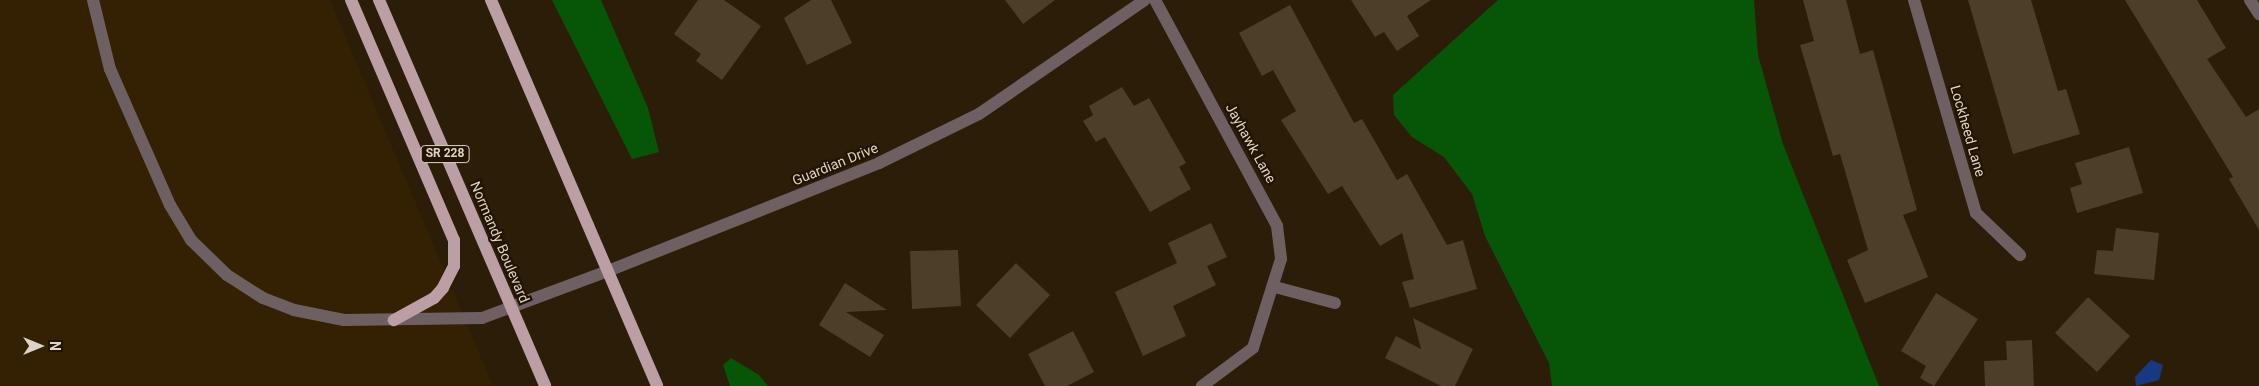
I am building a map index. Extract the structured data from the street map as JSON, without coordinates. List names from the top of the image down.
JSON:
{
  "streets": {
    "main road": ["SR 228", "Normandy Boulevard"],
    "street": ["Lockheed Lane", "Jayhawk Lane", "Guardian Drive"]
  },
  "crossings": [
    ["Guardian Drive", "Normandy Boulevard"]
  ],
  "north": "right"
}
